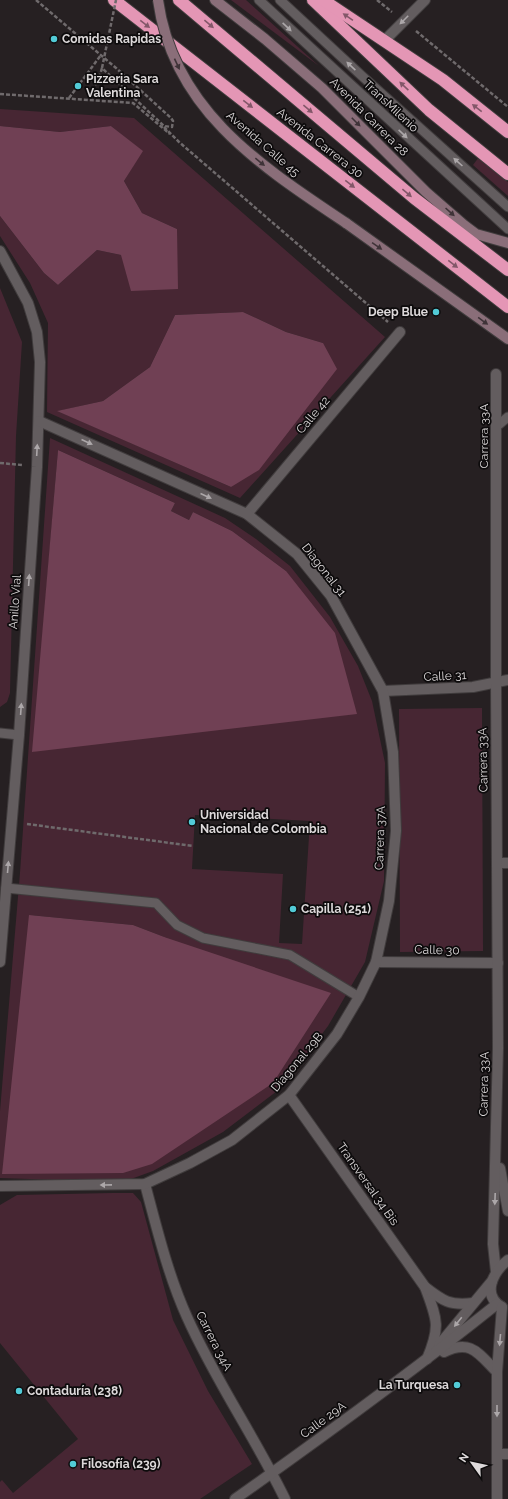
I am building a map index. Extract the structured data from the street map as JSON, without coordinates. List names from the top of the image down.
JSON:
{
  "streets": {
    "highway": ["Avenida Carrera 30"],
    "main road": ["Avenida Carrera 28", "Avenida Calle 45"],
    "street": [
      "Calle 42",
      "Carrera 33A",
      "Diagonal 31",
      "Anillo Vial",
      "Calle 31",
      "Carrera 37A",
      "Calle 30",
      "Diagonal 29B",
      "Transversal 34 Bis",
      "Carrera 34A",
      "Calle 29A"
    ],
    "lane": ["TransMilenio"]
  },
  "crossings": [
    ["Calle 42", "Diagonal 31"],
    ["Carrera 33A", "Calle 31"],
    ["Carrera 33A", "Calle 30"],
    ["Carrera 33A", "Calle 29A"],
    ["Diagonal 31", "Anillo Vial"],
    ["Diagonal 31", "Calle 31"],
    ["Diagonal 31", "Carrera 37A"],
    ["Calle 31", "Carrera 37A"],
    ["Carrera 37A", "Calle 30"],
    ["Carrera 37A", "Diagonal 29B"],
    ["Calle 30", "Diagonal 29B"],
    ["Diagonal 29B", "Transversal 34 Bis"],
    ["Diagonal 29B", "Carrera 34A"],
    ["Carrera 34A", "Calle 29A"]
  ],
  "one_way": [
    "Avenida Carrera 28",
    "Avenida Calle 45",
    "Diagonal 31",
    "Anillo Vial"
  ],
  "places": [
    "Comidas Rapidas",
    "Pizzeria Sara Valentina",
    "Deep Blue",
    "Universidad Nacional de Colombia",
    "Capilla (251)",
    "La Turquesa",
    "Contaduría (238)",
    "Filosofía (239)"
  ],
  "north": "top left"
}
